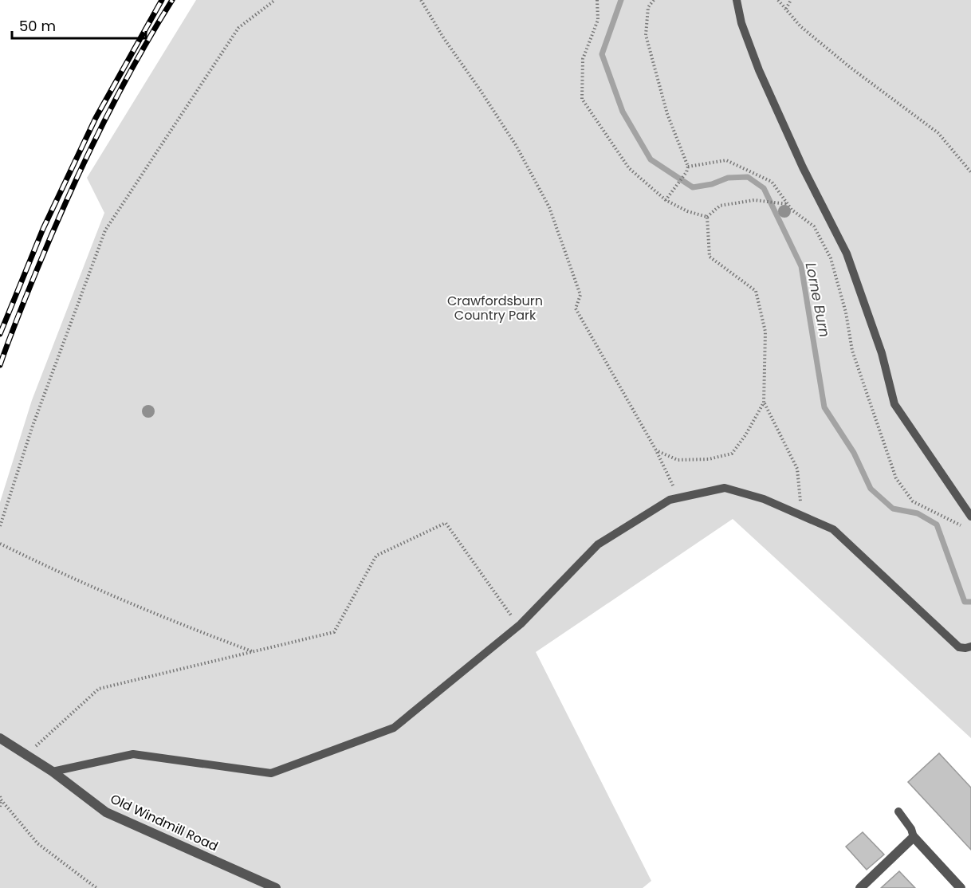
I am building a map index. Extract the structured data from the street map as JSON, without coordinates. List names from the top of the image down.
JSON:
{
  "streets": {
    "street": ["Old Windmill Road"]
  },
  "water": ["Lorne Burn"],
  "parks": ["Crawfordsburn Country Park"],
  "scale_bar": "50 m"
}
